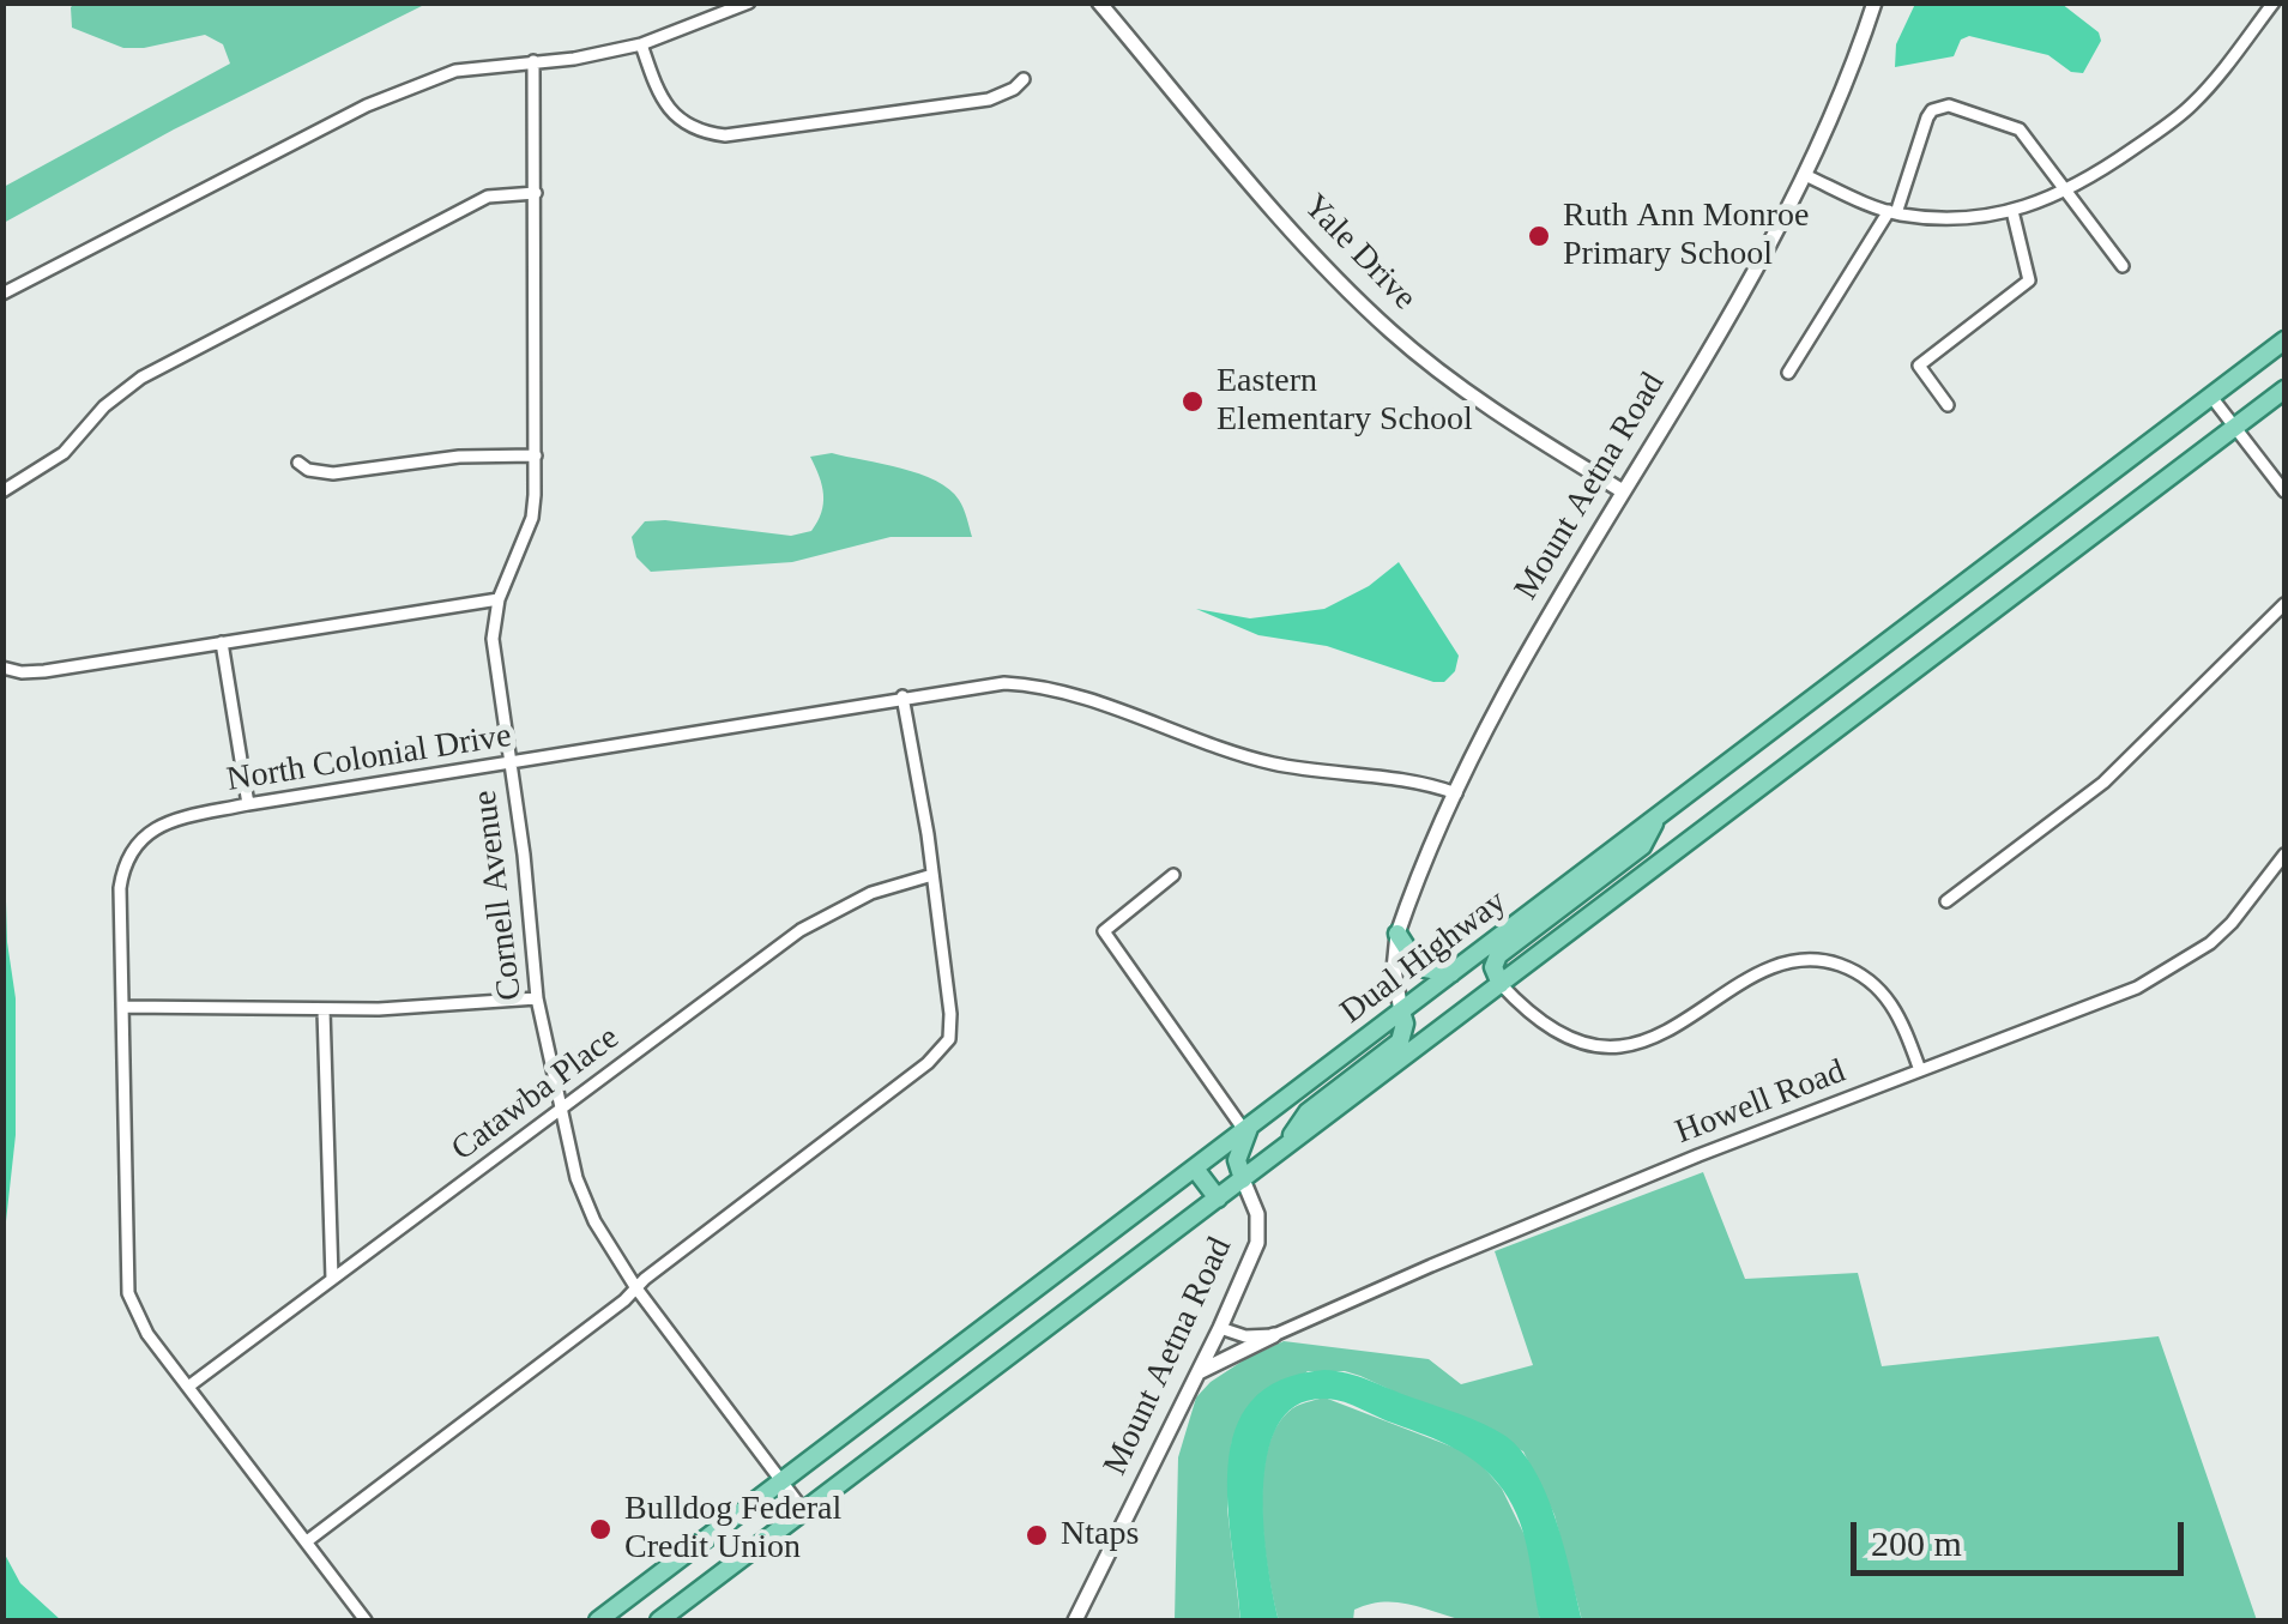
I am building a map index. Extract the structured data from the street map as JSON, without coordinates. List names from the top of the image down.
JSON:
{
  "streets": {
    "main road": ["Dual Highway"],
    "street": [
      "Yale Drive",
      "Mount Aetna Road",
      "North Colonial Drive",
      "Cornell Avenue",
      "Catawba Place",
      "Howell Road"
    ]
  },
  "crossings": [
    ["Yale Drive", "Mount Aetna Road"],
    ["Mount Aetna Road", "North Colonial Drive"],
    ["Mount Aetna Road", "Dual Highway"],
    ["North Colonial Drive", "Cornell Avenue"],
    ["North Colonial Drive", "Catawba Place"],
    ["Cornell Avenue", "Dual Highway"],
    ["Cornell Avenue", "Catawba Place"]
  ],
  "places": [
    "Ruth Ann Monroe Primary School",
    "Eastern Elementary School",
    "Bulldog Federal Credit Union",
    "Ntaps"
  ],
  "scale_bar": "200 m"
}
